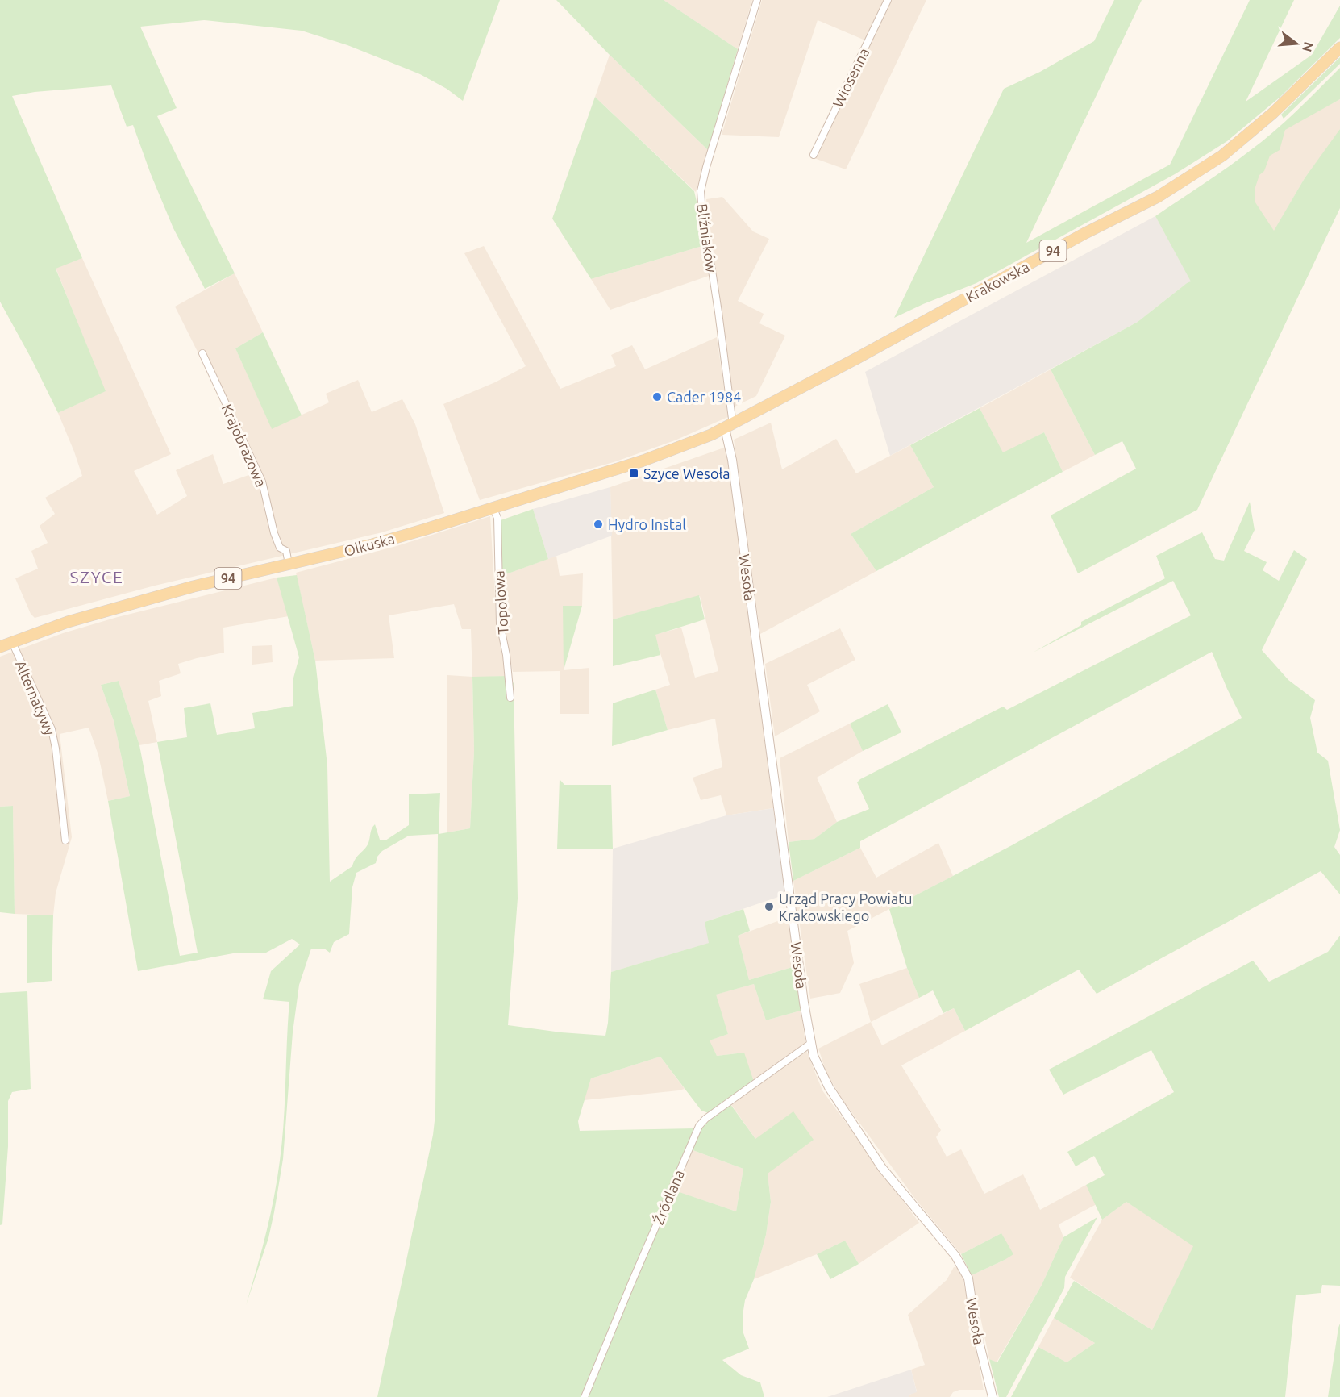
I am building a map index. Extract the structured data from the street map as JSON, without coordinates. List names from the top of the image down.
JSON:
{
  "streets": {
    "main road": ["94", "Krakowska", "Olkuska"],
    "street": [
      "Wiosenna",
      "Bliźniaków",
      "Krajobrazowa",
      "Wesoła",
      "Topolowa",
      "Alternatywy",
      "Źródlana"
    ]
  },
  "crossings": [
    ["Bliźniaków", "Krakowska"],
    ["Bliźniaków", "Olkuska"],
    ["Bliźniaków", "Wesoła"],
    ["Krakowska", "Olkuska"],
    ["Krakowska", "Wesoła"],
    ["Krajobrazowa", "Olkuska"],
    ["Olkuska", "Wesoła"],
    ["Olkuska", "Topolowa"],
    ["Olkuska", "Alternatywy"],
    ["Wesoła", "Źródlana"]
  ],
  "districts": ["SZYCE"],
  "places": {
    "other": ["Cader 1984", "Hydro Instal", "Urząd Pracy Powiatu Krakowskiego"],
    "transit": ["Szyce Wesoła"]
  },
  "north": "right"
}
